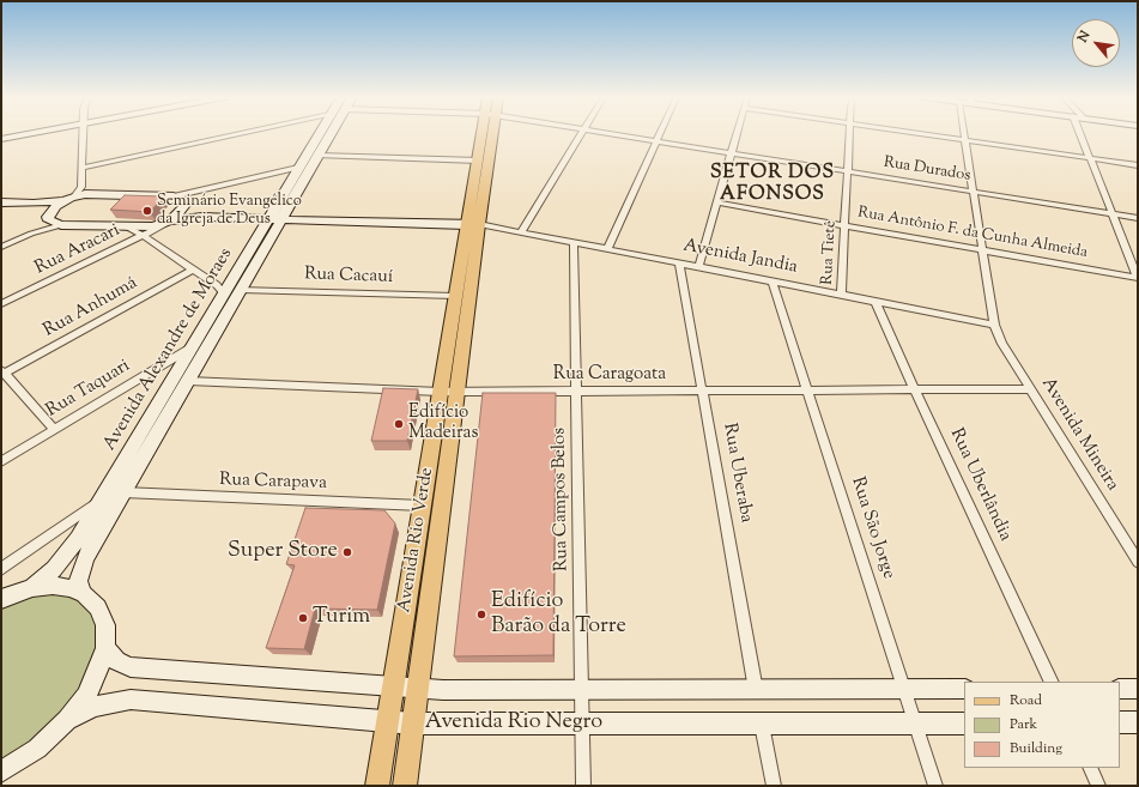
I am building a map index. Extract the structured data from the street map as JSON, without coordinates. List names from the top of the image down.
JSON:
{
  "streets": {
    "main road": ["Avenida Rio Verde"],
    "street": [
      "Rua Durados",
      "Rua Antônio F. da Cunha Almeida",
      "Rua Aracari",
      "Rua Tietê",
      "Avenida Jandia",
      "Rua Cacauí",
      "Rua Anhumá",
      "Avenida Alexandre de Moraes",
      "Rua Caragoata",
      "Rua Taquari",
      "Avenida Mineira",
      "Rua Uberaba",
      "Rua Carapava",
      "Rua Uberlândia",
      "Rua Campos Belos",
      "Rua São Jorge",
      "Avenida Rio Negro"
    ]
  },
  "crossings": [
    ["Rua Durados", "Rua Tietê"],
    ["Rua Durados", "Avenida Mineira"],
    ["Rua Antônio F. da Cunha Almeida", "Rua Tietê"],
    ["Rua Antônio F. da Cunha Almeida", "Avenida Mineira"],
    ["Rua Aracari", "Avenida Jandia"],
    ["Rua Tietê", "Avenida Jandia"],
    ["Avenida Jandia", "Avenida Alexandre de Moraes"],
    ["Avenida Jandia", "Avenida Mineira"],
    ["Avenida Jandia", "Rua Uberaba"],
    ["Avenida Jandia", "Rua Uberlândia"],
    ["Avenida Jandia", "Rua Campos Belos"],
    ["Avenida Jandia", "Rua São Jorge"],
    ["Avenida Jandia", "Avenida Rio Verde"],
    ["Rua Cacauí", "Avenida Alexandre de Moraes"],
    ["Rua Cacauí", "Avenida Rio Verde"],
    ["Avenida Alexandre de Moraes", "Rua Caragoata"],
    ["Avenida Alexandre de Moraes", "Rua Taquari"],
    ["Avenida Alexandre de Moraes", "Rua Carapava"],
    ["Rua Caragoata", "Avenida Mineira"],
    ["Rua Caragoata", "Rua Uberaba"],
    ["Rua Caragoata", "Rua Uberlândia"],
    ["Rua Caragoata", "Rua Campos Belos"],
    ["Rua Caragoata", "Rua São Jorge"],
    ["Rua Caragoata", "Avenida Rio Verde"],
    ["Rua Uberaba", "Avenida Rio Negro"],
    ["Rua Carapava", "Avenida Rio Verde"],
    ["Rua Campos Belos", "Avenida Rio Negro"],
    ["Rua São Jorge", "Avenida Rio Negro"],
    ["Avenida Rio Verde", "Avenida Rio Negro"]
  ],
  "districts": ["SETOR DOS AFONSOS"],
  "places": [
    "Seminário Evangélico da Igreja de Deus",
    "Edifício Madeiras",
    "Super Store",
    "Edifício Barão da Torre",
    "Turim"
  ],
  "legend": ["Road", "Park", "Building"],
  "north": "top left"
}
